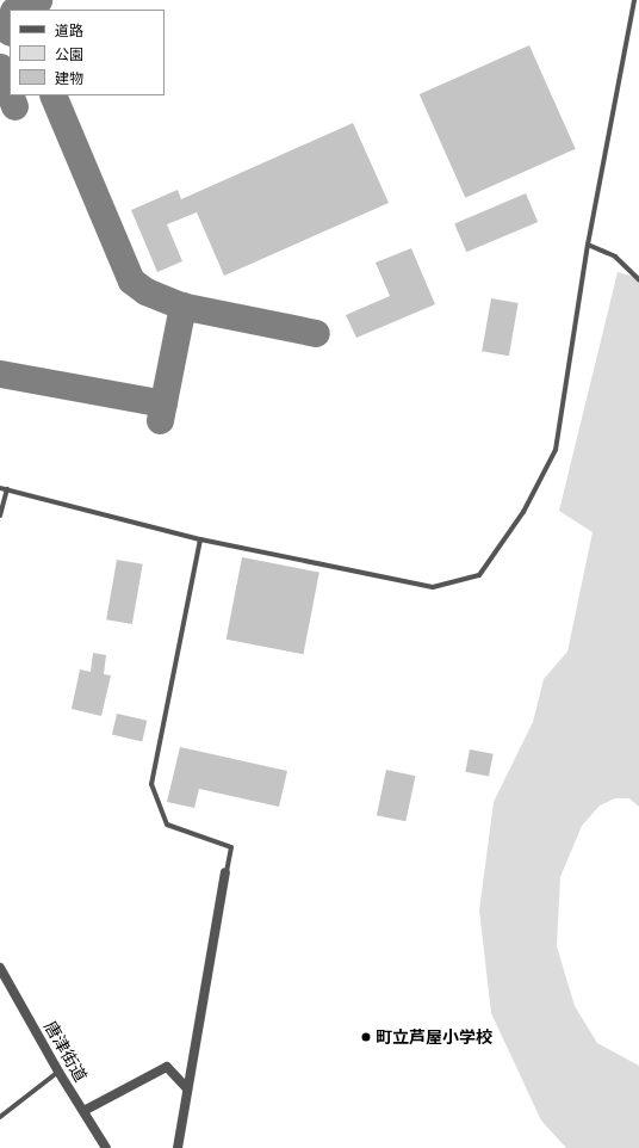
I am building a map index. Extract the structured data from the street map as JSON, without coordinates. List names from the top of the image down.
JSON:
{
  "streets": {
    "street": ["唐津街道"]
  },
  "places": ["町立芦屋小学校"],
  "legend": ["道路", "公園", "建物"]
}
